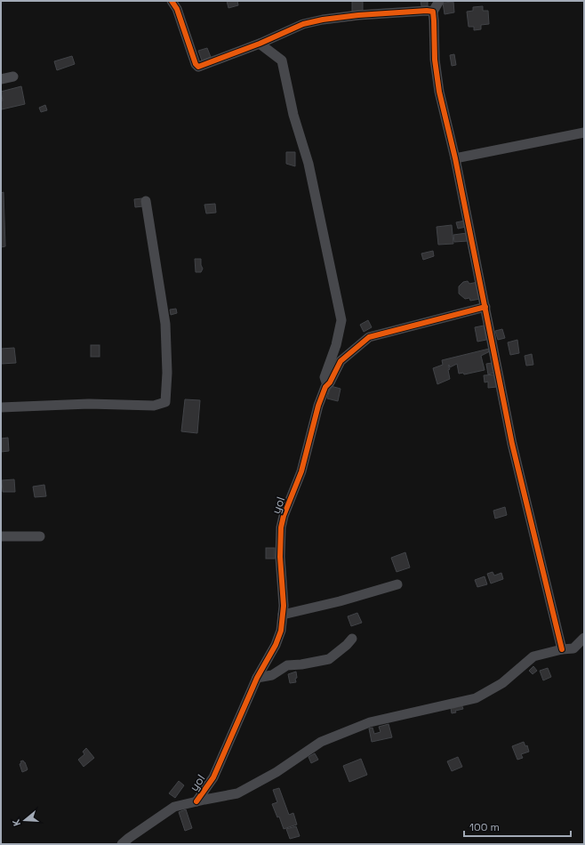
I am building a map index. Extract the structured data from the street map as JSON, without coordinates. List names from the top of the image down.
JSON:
{
  "streets": {
    "street": ["yol"]
  },
  "scale_bar": "100 m",
  "north": "left"
}
